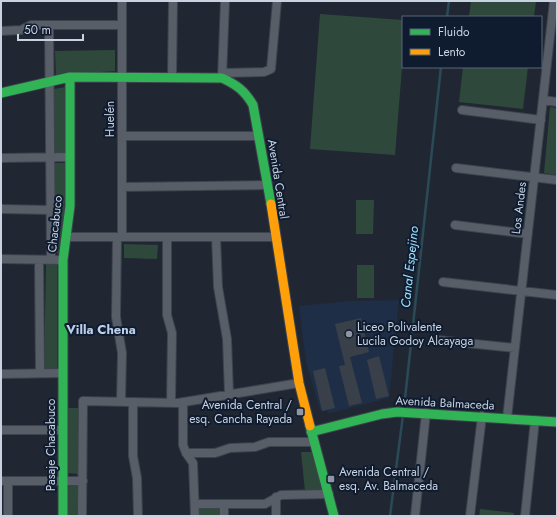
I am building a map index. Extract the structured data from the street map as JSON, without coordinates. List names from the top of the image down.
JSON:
{
  "streets": {
    "street": [
      "Huelén",
      "Avenida Central",
      "Los Andes",
      "Chacabuco",
      "Avenida Balmaceda",
      "Pasaje Chacabuco"
    ]
  },
  "crossings": [
    ["Huelén", "Avenida Central"],
    ["Avenida Central", "Chacabuco"],
    ["Avenida Central", "Avenida Balmaceda"],
    ["Los Andes", "Avenida Balmaceda"],
    ["Chacabuco", "Pasaje Chacabuco"]
  ],
  "districts": ["Villa Chena"],
  "water": ["Canal Espejino"],
  "places": {
    "other": ["Liceo Polivalente Lucila Godoy Alcayaga"],
    "transit": ["Avenida Central / esq. Cancha Rayada", "Avenida Central / esq. Av. Balmaceda"]
  },
  "legend": ["Fluido", "Lento"],
  "scale_bar": "50 m"
}
